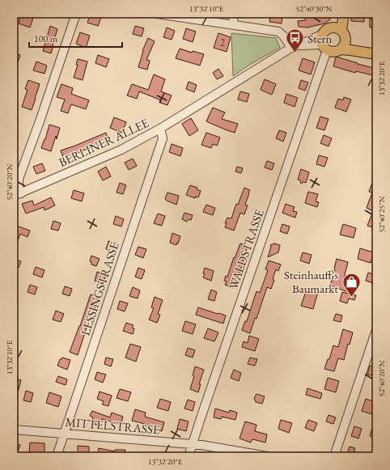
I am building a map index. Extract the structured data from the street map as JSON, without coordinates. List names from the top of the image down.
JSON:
{
  "streets": {
    "street": [
      "BERLINER ALLEE",
      "WALDSTRASSE",
      "LESSINGSTRASSE",
      "MITTELSTRASSE"
    ]
  },
  "crossings": [
    ["BERLINER ALLEE", "WALDSTRASSE"],
    ["BERLINER ALLEE", "LESSINGSTRASSE"],
    ["WALDSTRASSE", "MITTELSTRASSE"],
    ["LESSINGSTRASSE", "MITTELSTRASSE"]
  ],
  "places": {
    "bus stop": ["Stern"],
    "shop": ["Steinhauff's Baumarkt"]
  },
  "house_numbers": ["2"],
  "scale_bar": "100 m",
  "coordinates": [
    "13°32'10\"E",
    "52°40'30\"N",
    "13°32'20\"E",
    "52°40'20\"N",
    "52°40'25\"N"
  ]
}
